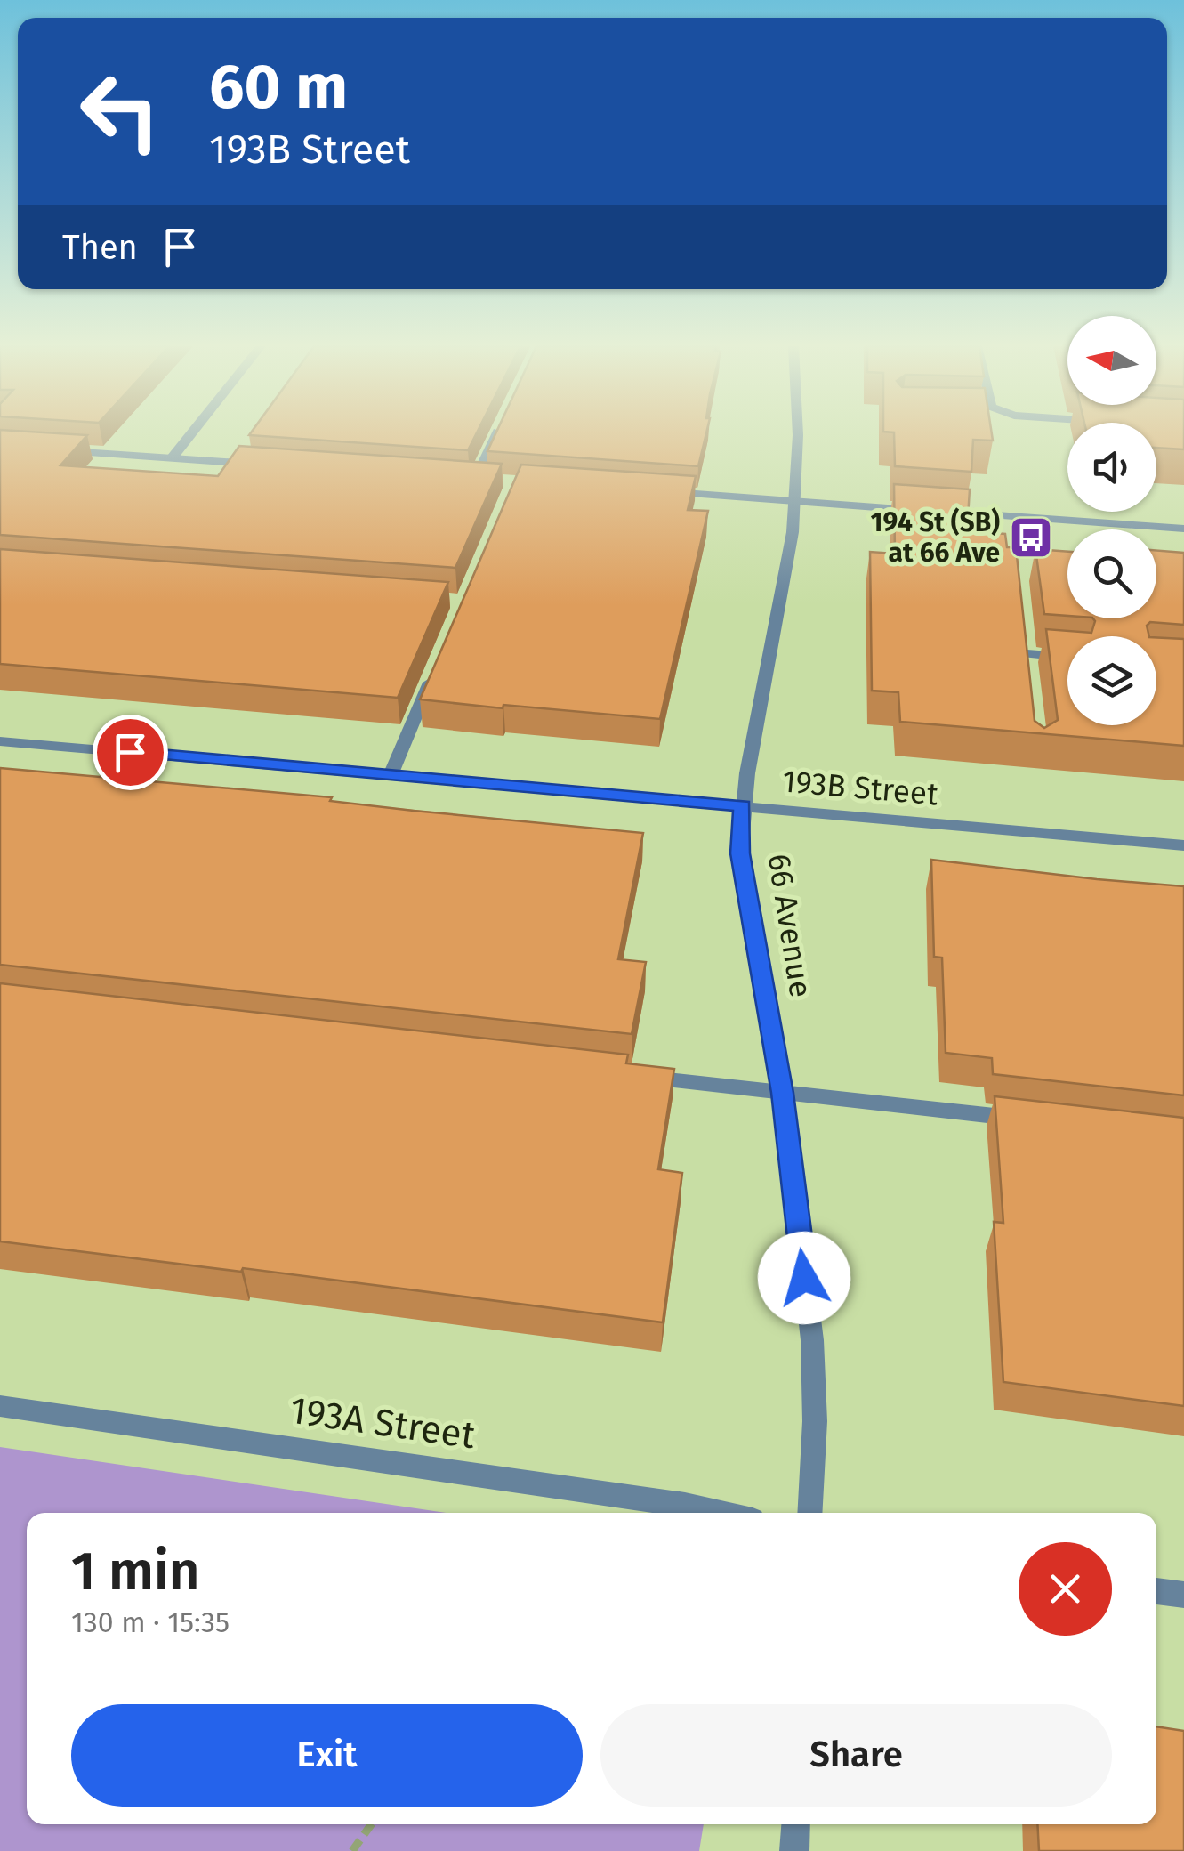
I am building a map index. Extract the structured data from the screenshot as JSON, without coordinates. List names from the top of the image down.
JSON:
{
  "streets": {
    "street": ["193B Street", "66 Avenue", "193A Street"]
  },
  "crossings": [
    ["193B Street", "66 Avenue"]
  ],
  "places": {
    "bus stop": ["194 St (SB) at 66 Ave"]
  },
  "north": "left",
  "page": {
    "turn": ["60 m", "193B Street"],
    "then": "Then",
    "heading": ["1 min", "130 m · 15:35"],
    "buttons": ["Exit", "Share"]
  }
}
